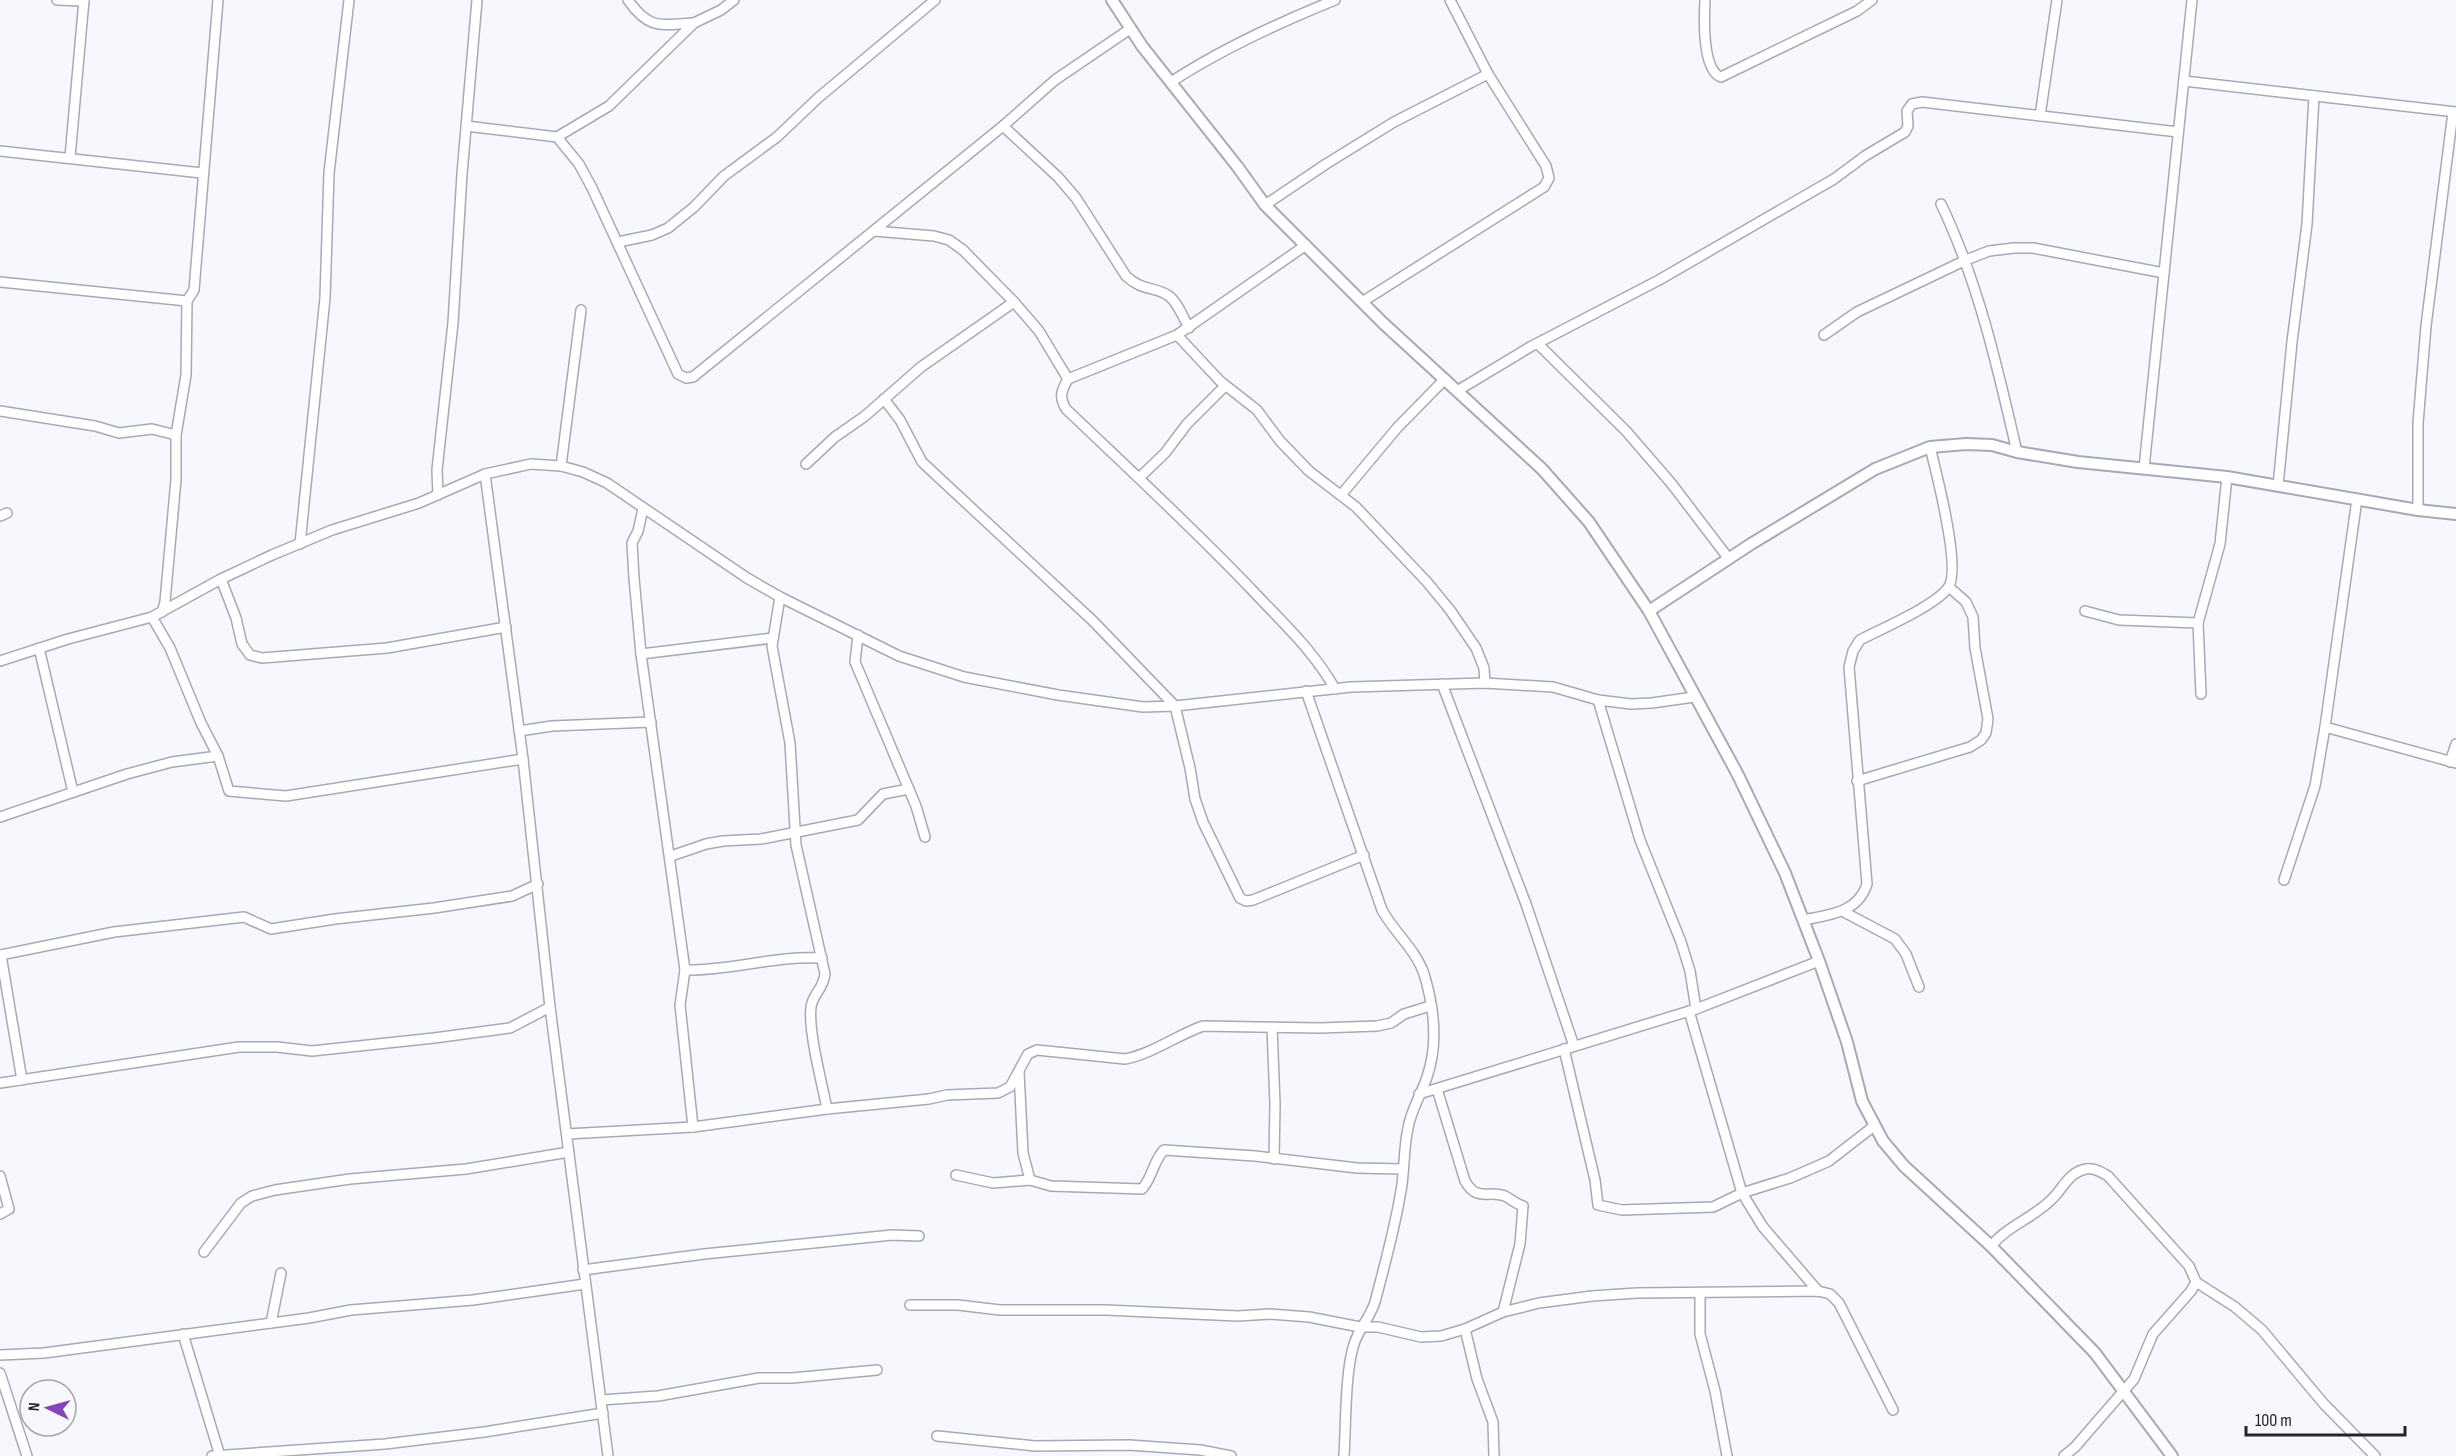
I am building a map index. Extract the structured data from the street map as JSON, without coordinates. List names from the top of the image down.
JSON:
{
  "scale_bar": "100 m",
  "north": "left"
}
